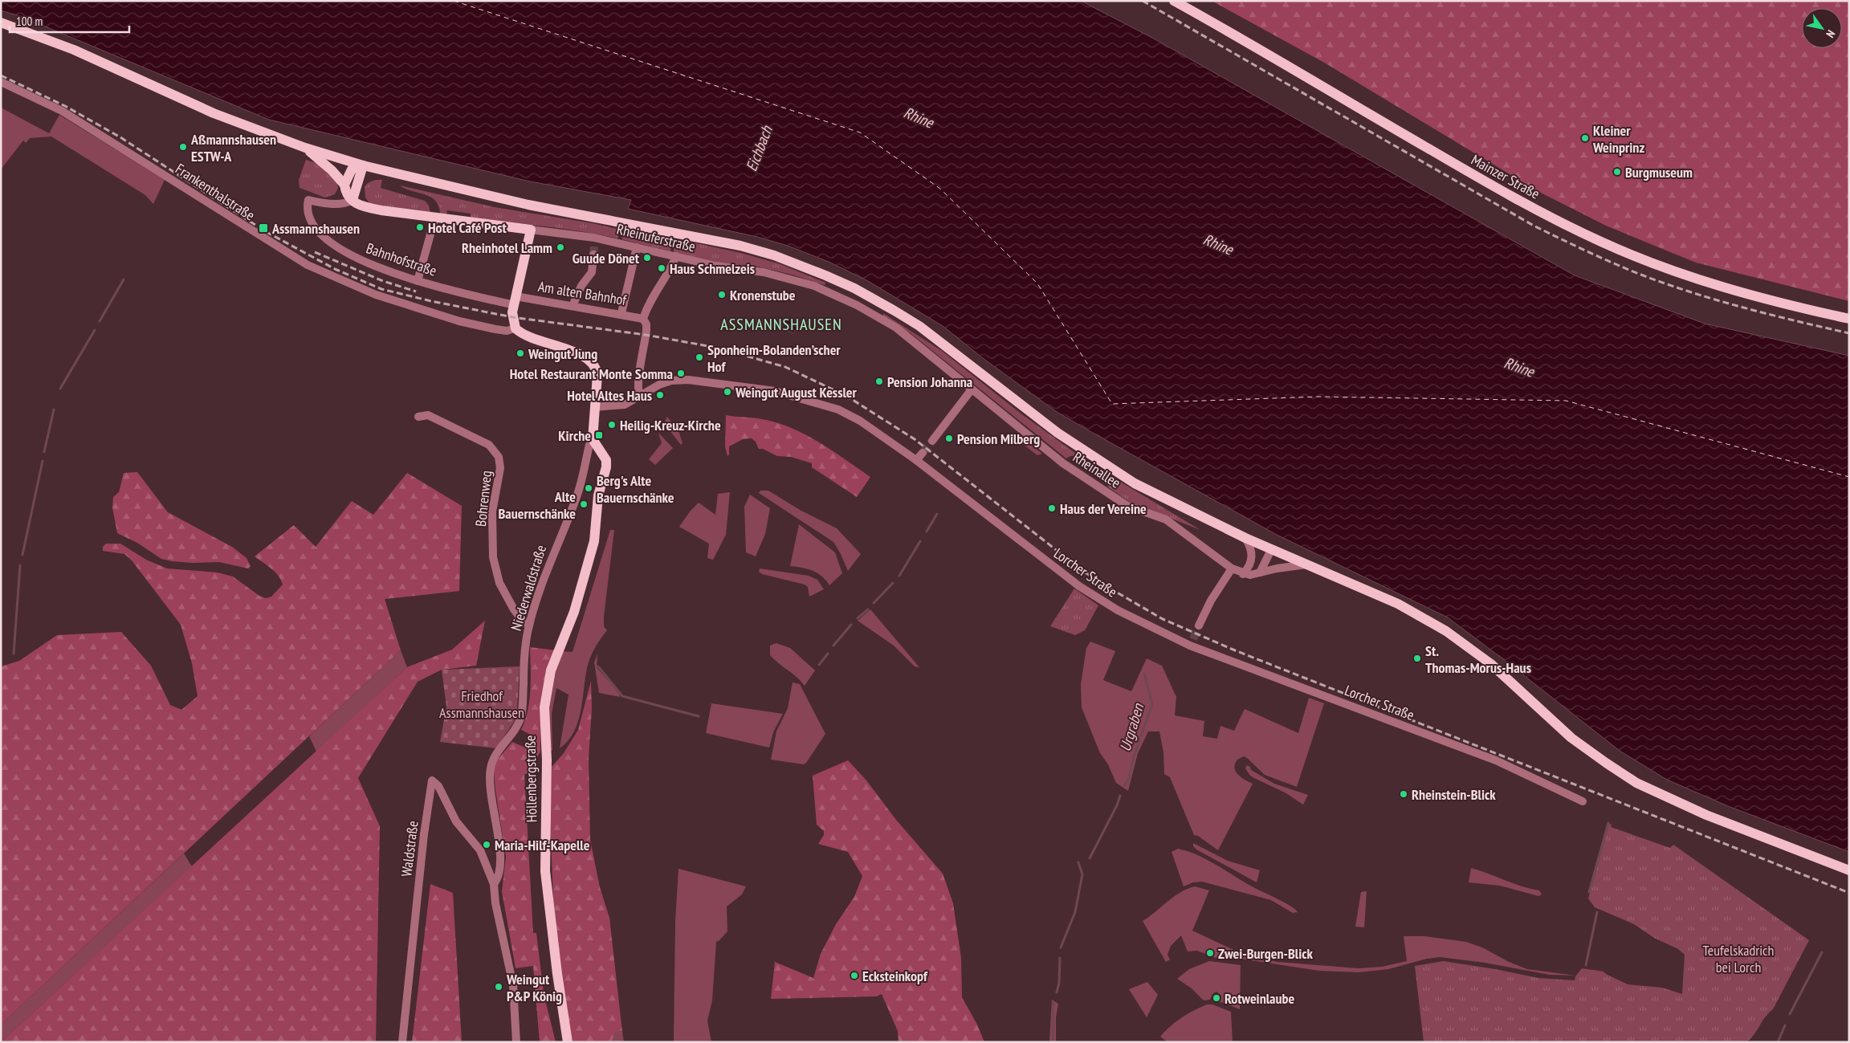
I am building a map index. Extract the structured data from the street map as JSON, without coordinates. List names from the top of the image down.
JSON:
{
  "streets": {
    "main road": [
      "Mainzer Straße",
      "Rheinuferstraße",
      "Am alten Bahnhof",
      "Höllenbergstraße"
    ],
    "street": [
      "Frankenthalstraße",
      "Bahnhofstraße",
      "Rheinallee",
      "Bohrenweg",
      "Lorcher Straße",
      "Niederwaldstraße",
      "Waldstraße"
    ]
  },
  "crossings": [
    ["Frankenthalstraße", "Am alten Bahnhof"],
    ["Rheinuferstraße", "Bahnhofstraße"],
    ["Rheinuferstraße", "Am alten Bahnhof"],
    ["Rheinuferstraße", "Rheinallee"],
    ["Bahnhofstraße", "Am alten Bahnhof"],
    ["Bohrenweg", "Niederwaldstraße"],
    ["Niederwaldstraße", "Höllenbergstraße"],
    ["Niederwaldstraße", "Waldstraße"]
  ],
  "districts": ["ASSMANNSHAUSEN"],
  "water": ["Rhine", "Eichbach", "Urgraben"],
  "parks": ["Friedhof Assmannshausen", "Teufelskadrich bei Lorch"],
  "places": {
    "other": [
      "Kleiner Weinprinz",
      "Aßmannshausen ESTW-A",
      "Burgmuseum",
      "Hotel Café Post",
      "Rheinhotel Lamm",
      "Guude Dönet",
      "Haus Schmelzeis",
      "Kronenstube",
      "Weingut Jung",
      "Sponheim-Bolanden’scher Hof",
      "Hotel Restaurant Monte Somma",
      "Pension Johanna",
      "Weingut August Kessler",
      "Hotel Altes Haus",
      "Heilig-Kreuz-Kirche",
      "Pension Milberg",
      "Berg's Alte Bauernschänke",
      "Alte Bauernschänke",
      "Haus der Vereine",
      "St. Thomas-Morus-Haus",
      "Rheinstein-Blick",
      "Maria-Hilf-Kapelle",
      "Zwei-Burgen-Blick",
      "Ecksteinkopf",
      "Weingut P&P König",
      "Rotweinlaube"
    ],
    "transit": ["Assmannshausen", "Kirche"]
  },
  "scale_bar": "100 m",
  "north": "bottom right"
}
